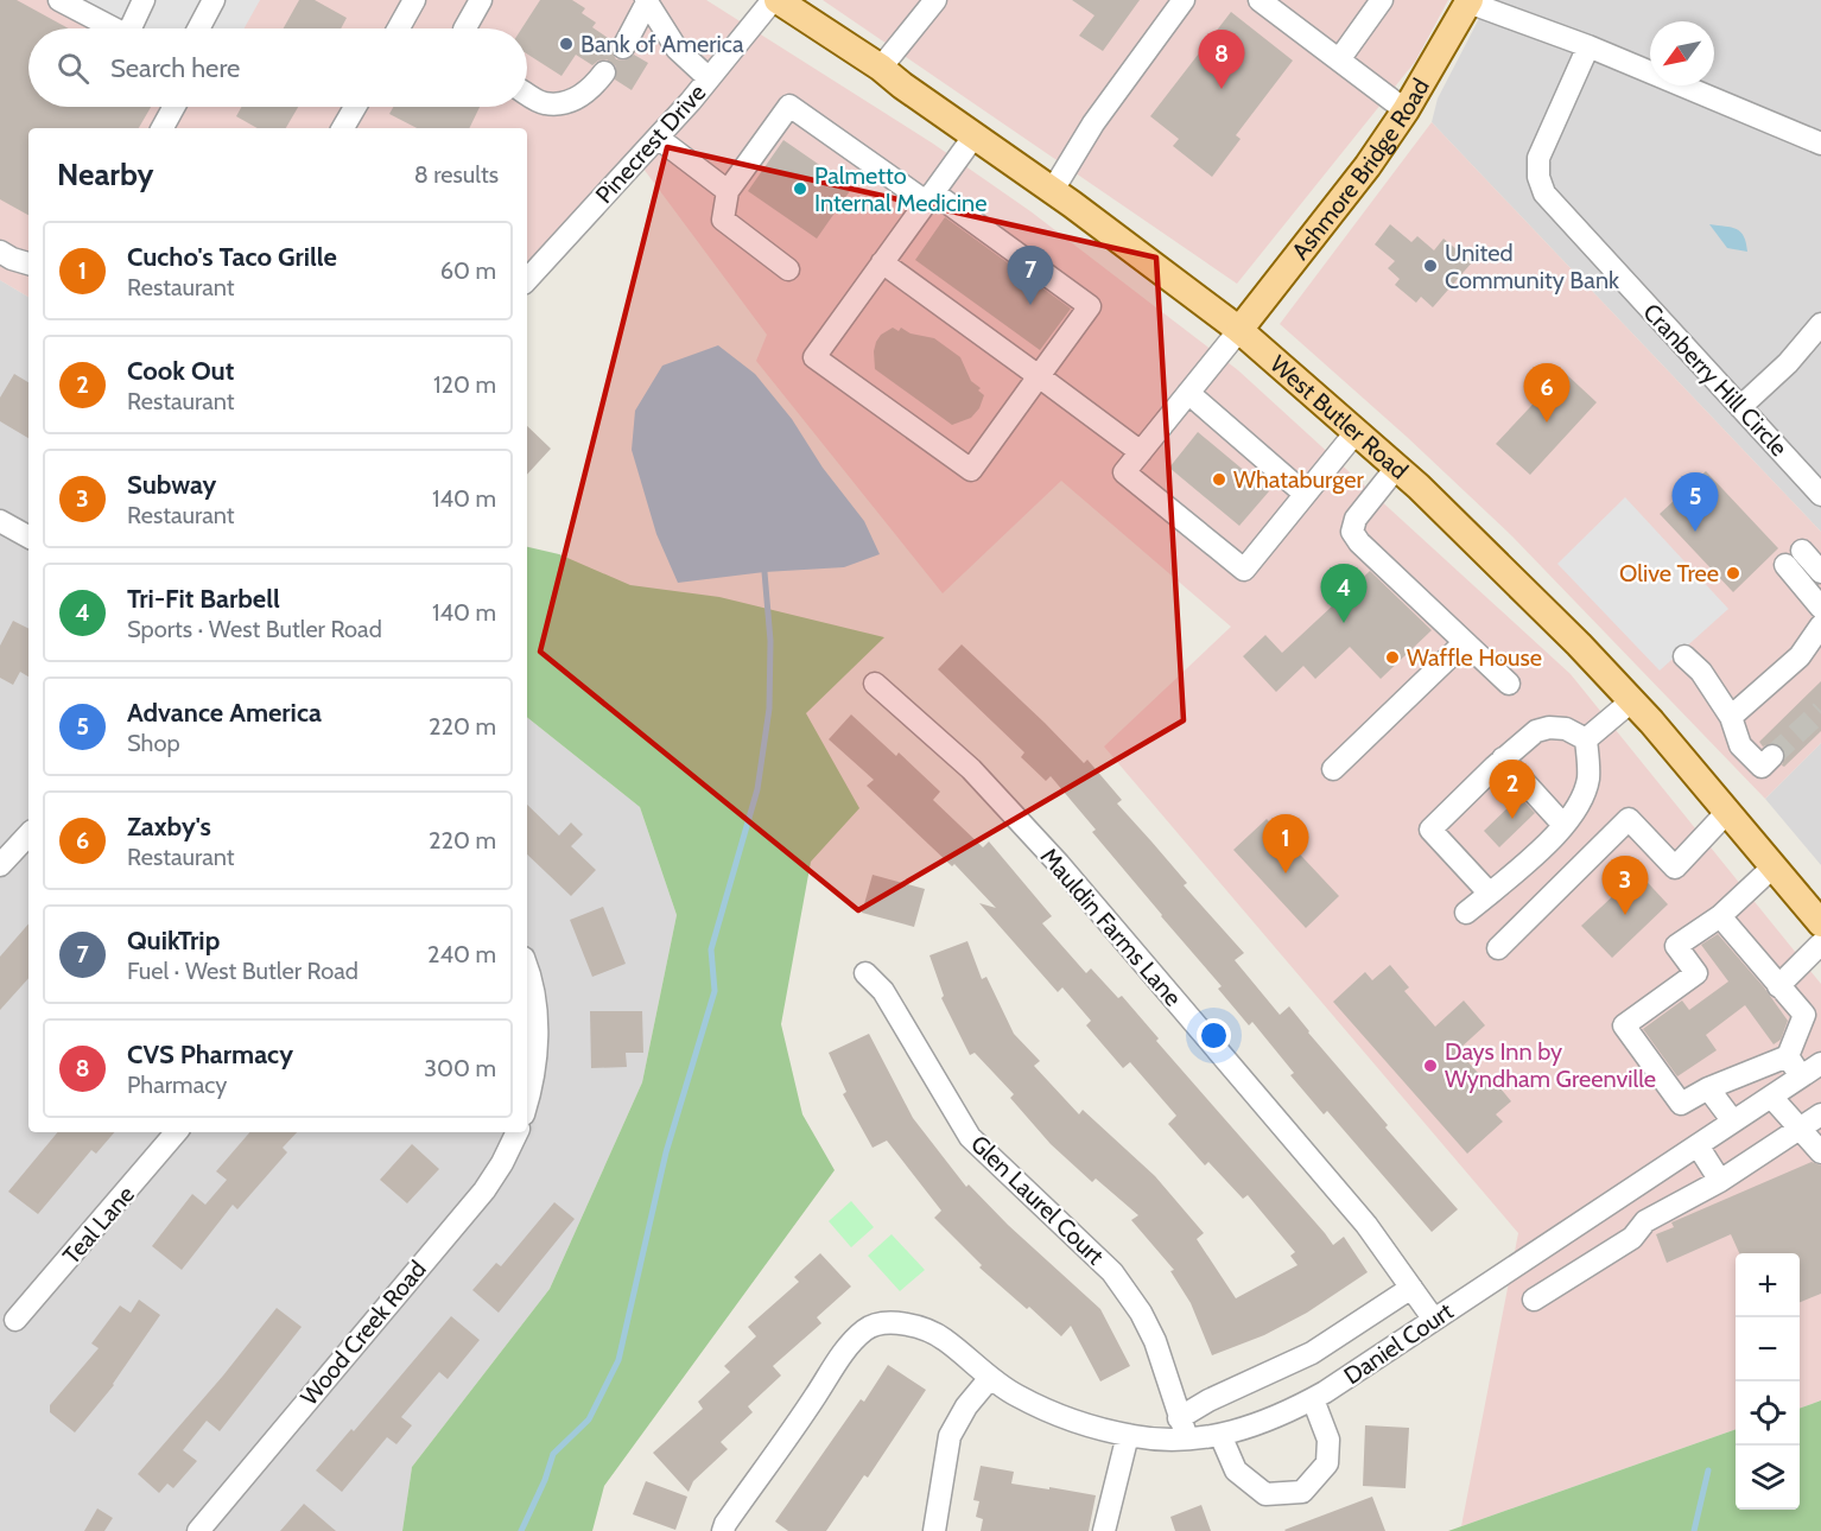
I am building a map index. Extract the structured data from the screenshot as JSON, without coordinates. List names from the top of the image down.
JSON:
{
  "streets": {
    "main road": ["Ashmore Bridge Road", "West Butler Road"],
    "street": [
      "Pinecrest Drive",
      "Cranberry Hill Circle",
      "Mauldin Farms Lane",
      "Glen Laurel Court",
      "Teal Lane",
      "Wood Creek Road",
      "Daniel Court"
    ]
  },
  "crossings": [
    ["Ashmore Bridge Road", "West Butler Road"],
    ["Mauldin Farms Lane", "Daniel Court"],
    ["Glen Laurel Court", "Daniel Court"]
  ],
  "places": [
    "Bank of America",
    "Palmetto Internal Medicine",
    "United Community Bank",
    "Whataburger",
    "Olive Tree",
    "Waffle House",
    "Days Inn by Wyndham Greenville"
  ],
  "north": "bottom left",
  "page": {
    "search": "Search here",
    "pins": [
      "8",
      "7",
      "6",
      "5",
      "4",
      "2",
      "1",
      "3"
    ],
    "heading": ["Nearby", "8 results"],
    "list": [
      {
        "mark": "1",
        "name": "Cucho's Taco Grille",
        "note": "Restaurant",
        "value": "60 m"
      },
      {
        "mark": "2",
        "name": "Cook Out",
        "note": "Restaurant",
        "value": "120 m"
      },
      {
        "mark": "3",
        "name": "Subway",
        "note": "Restaurant",
        "value": "140 m"
      },
      {
        "mark": "4",
        "name": "Tri-Fit Barbell",
        "note": "Sports · West Butler Road",
        "value": "140 m"
      },
      {
        "mark": "5",
        "name": "Advance America",
        "note": "Shop",
        "value": "220 m"
      },
      {
        "mark": "6",
        "name": "Zaxby's",
        "note": "Restaurant",
        "value": "220 m"
      },
      {
        "mark": "7",
        "name": "QuikTrip",
        "note": "Fuel · West Butler Road",
        "value": "240 m"
      },
      {
        "mark": "8",
        "name": "CVS Pharmacy",
        "note": "Pharmacy",
        "value": "300 m"
      }
    ],
    "map_buttons": ["+", "−"]
  }
}
